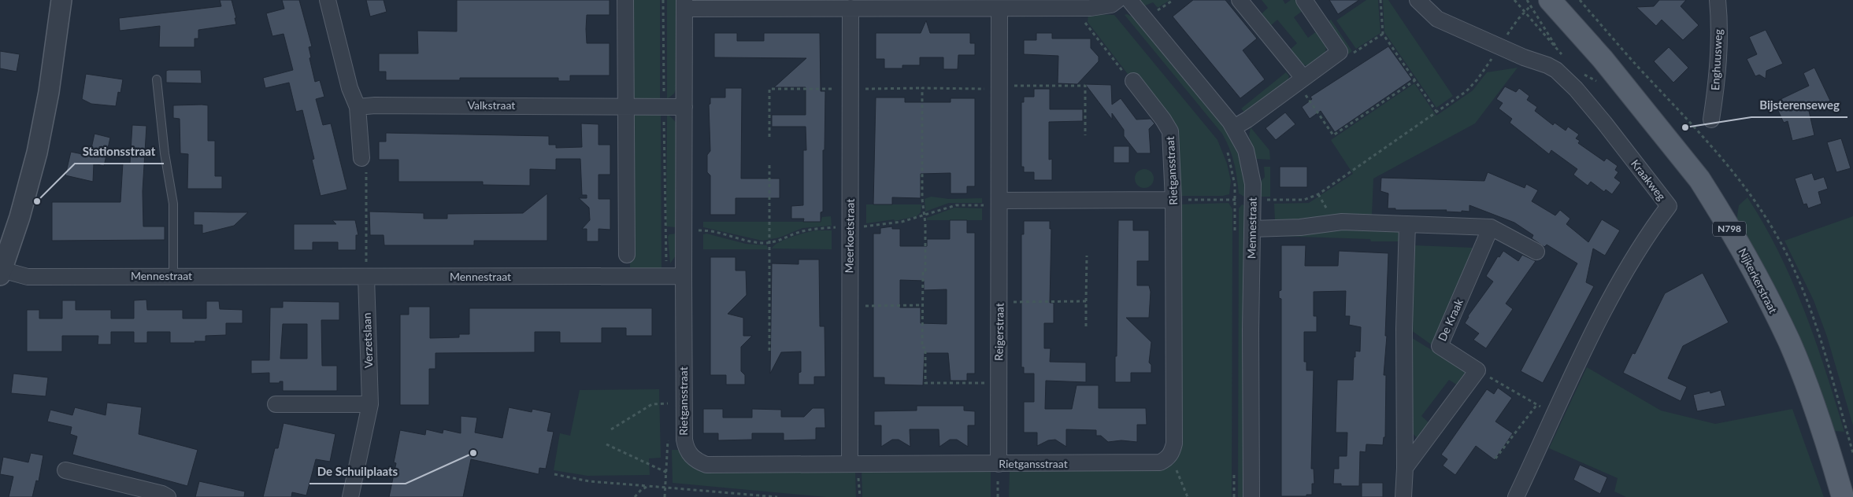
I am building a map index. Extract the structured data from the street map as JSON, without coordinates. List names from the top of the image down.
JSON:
{
  "streets": {
    "main road": ["N798", "Nijkerkerstraat"],
    "street": [
      "Enghuusweg",
      "Valkstraat",
      "Rietgansstraat",
      "Kraakweg",
      "Mennestraat",
      "Meerkoetstraat",
      "De Kraak",
      "Reigerstraat",
      "Verzetslaan"
    ]
  },
  "crossings": [
    ["Rietgansstraat", "Mennestraat"],
    ["Rietgansstraat", "Meerkoetstraat"],
    ["Rietgansstraat", "Reigerstraat"],
    ["Mennestraat", "Verzetslaan"]
  ],
  "places": ["Bijsterenseweg", "Stationsstraat", "De Schuilplaats"]
}
